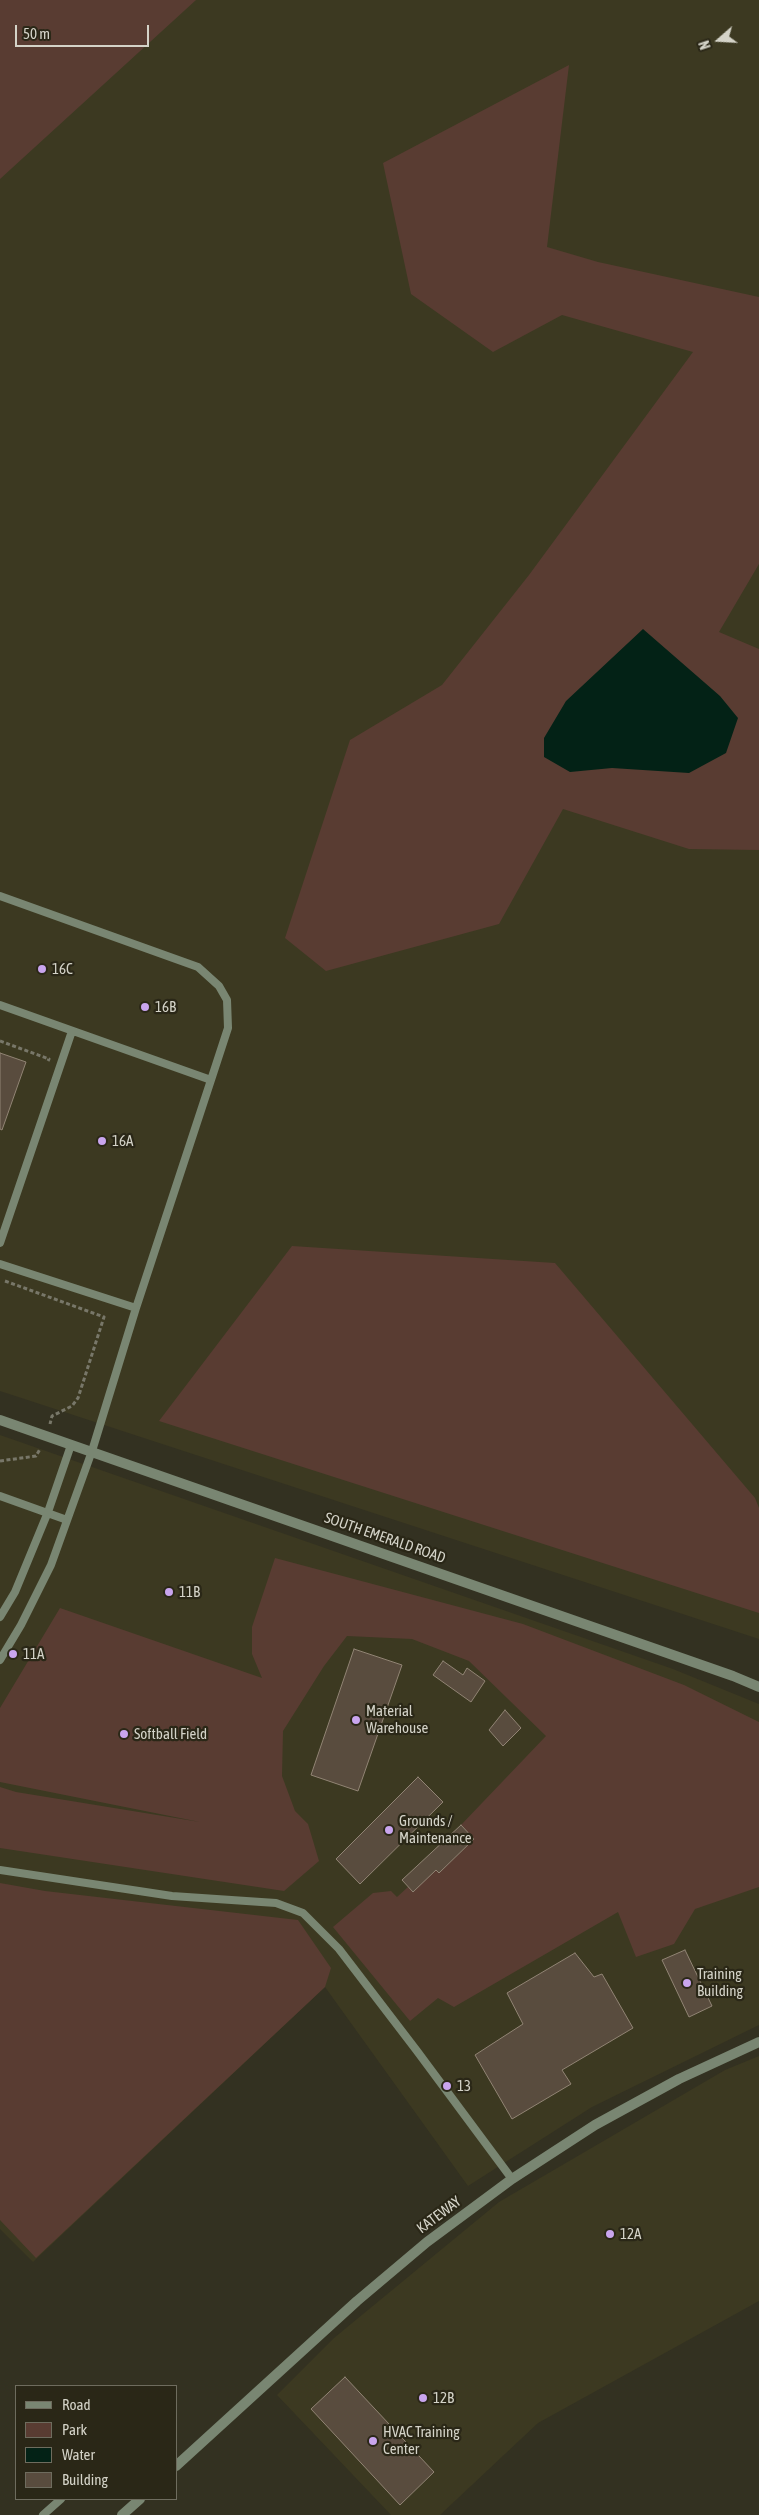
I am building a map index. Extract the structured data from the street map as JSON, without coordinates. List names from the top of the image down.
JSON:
{
  "streets": {
    "street": ["SOUTH EMERALD ROAD", "KATEWAY"]
  },
  "places": [
    "16C",
    "16B",
    "16A",
    "11B",
    "11A",
    "Material Warehouse",
    "Softball Field",
    "Grounds / Maintenance",
    "Training Building",
    "13",
    "12A",
    "12B",
    "HVAC Training Center"
  ],
  "legend": [
    "Road",
    "Park",
    "Water",
    "Building"
  ],
  "scale_bar": "50 m",
  "north": "left"
}
